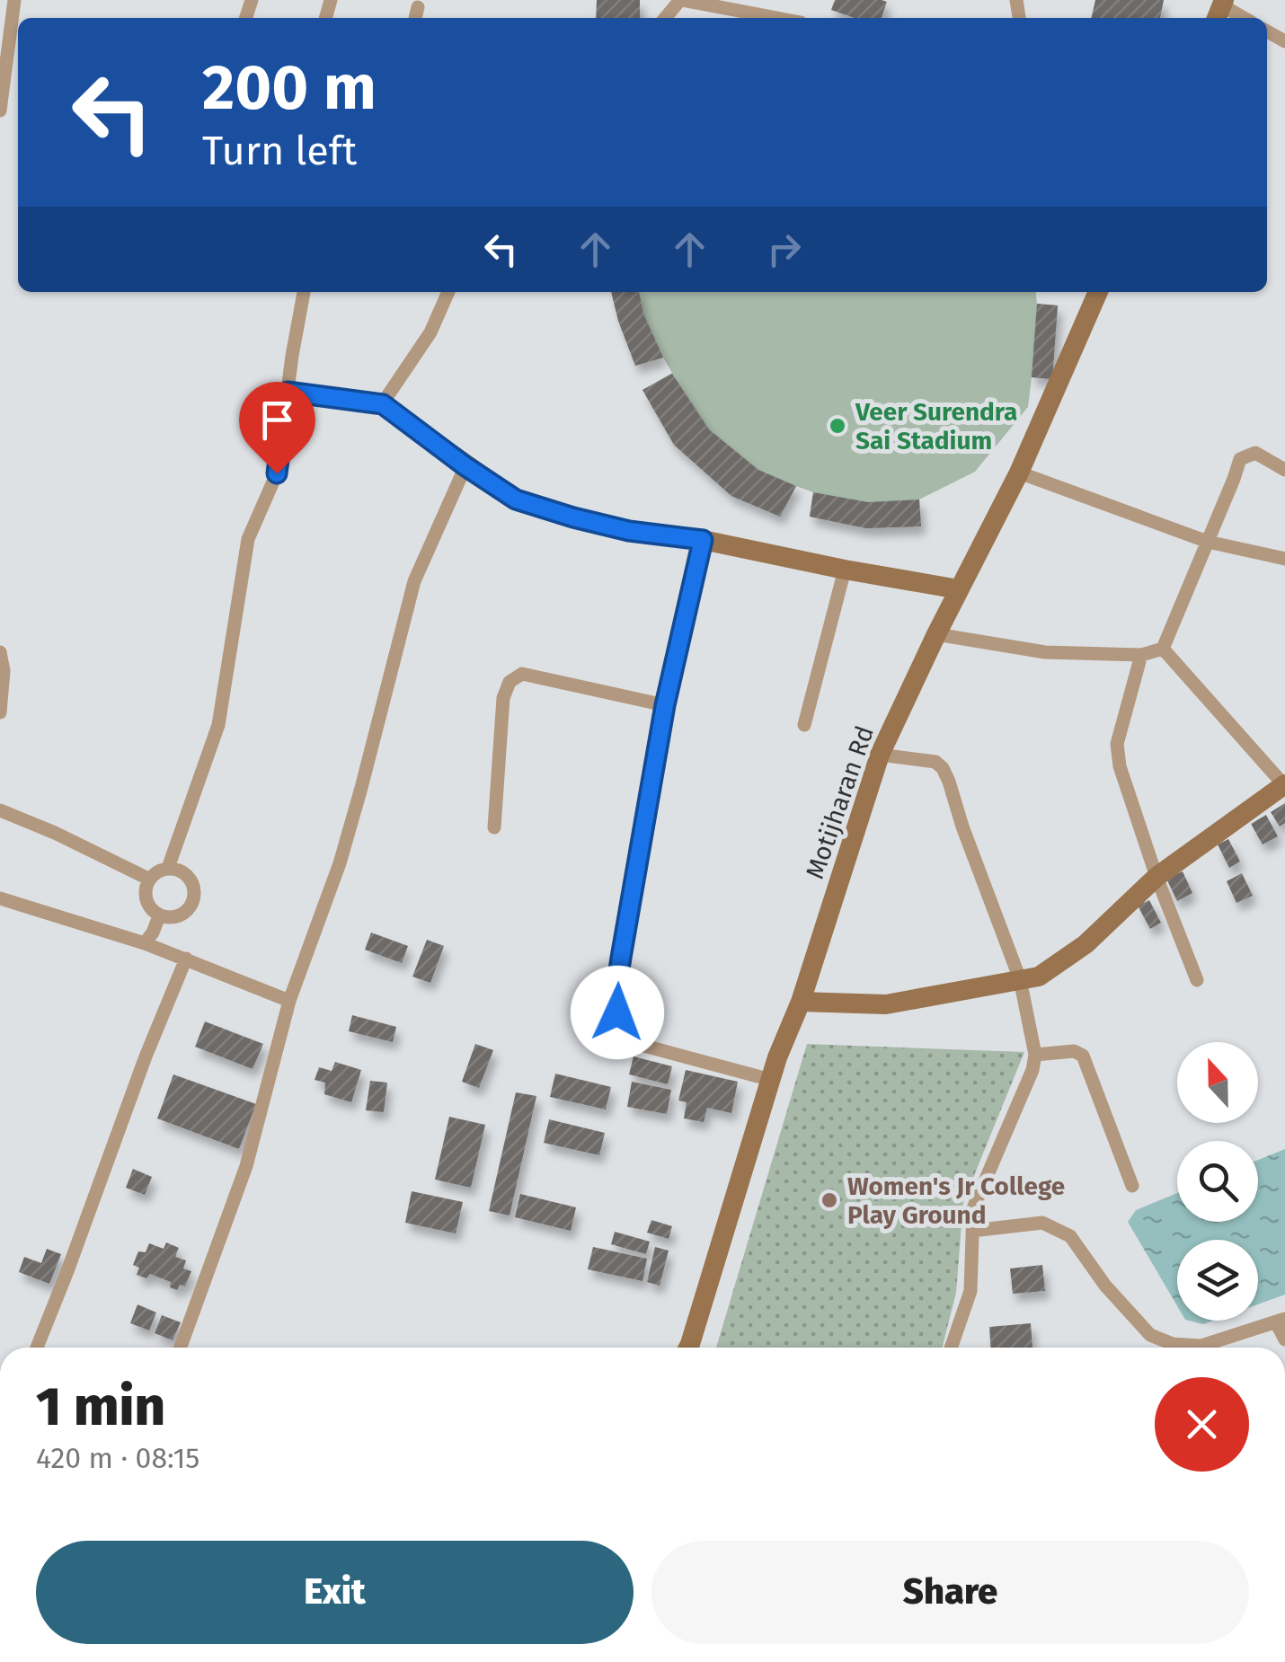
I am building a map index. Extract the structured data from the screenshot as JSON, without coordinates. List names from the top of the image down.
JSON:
{
  "streets": {
    "main road": ["Motijharan Rd"]
  },
  "places": ["Veer Surendra Sai Stadium", "Women's Jr College Play Ground"],
  "north": "top",
  "page": {
    "turn": ["200 m", "Turn left"],
    "heading": ["1 min", "420 m · 08:15"],
    "buttons": ["Exit", "Share"]
  }
}
